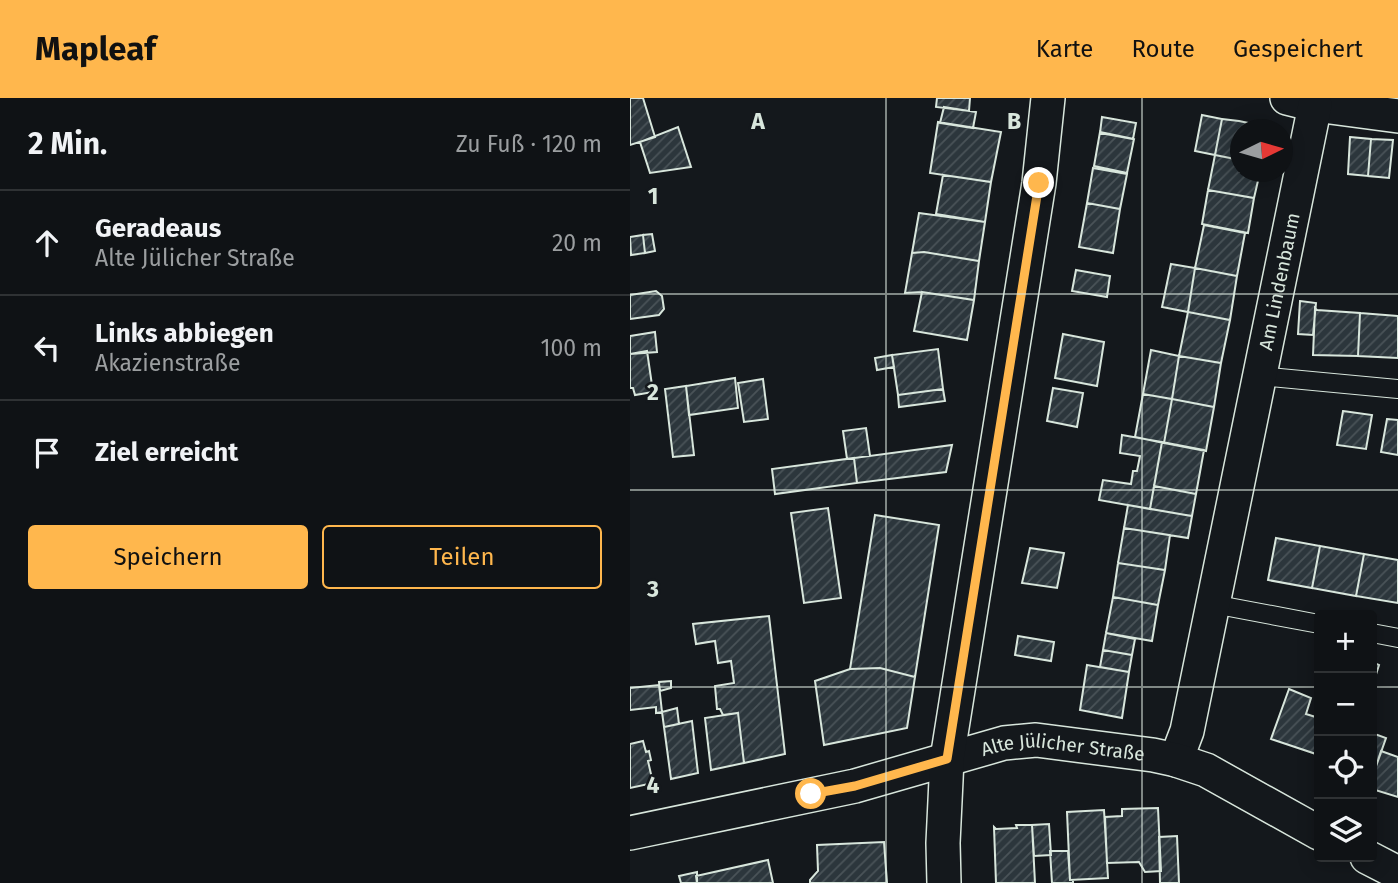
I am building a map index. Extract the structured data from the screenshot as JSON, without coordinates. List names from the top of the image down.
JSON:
{
  "streets": {
    "street": ["Am Lindenbaum", "Alte Jülicher Straße"]
  },
  "crossings": [
    ["Am Lindenbaum", "Alte Jülicher Straße"]
  ],
  "north": "right",
  "page": {
    "header": "Mapleaf",
    "nav": ["Karte", "Route", "Gespeichert"],
    "heading": ["2 Min.", "Zu Fuß · 120 m"],
    "list": [
      ["Geradeaus", "Alte Jülicher Straße", "20 m"],
      ["Links abbiegen", "Akazienstraße", "100 m"],
      "Ziel erreicht"
    ],
    "buttons": ["Speichern", "Teilen"],
    "map_buttons": ["+", "−"]
  },
  "grid": {
    "columns": ["A", "B"],
    "rows": [
      "1",
      "2",
      "3",
      "4"
    ]
  }
}
